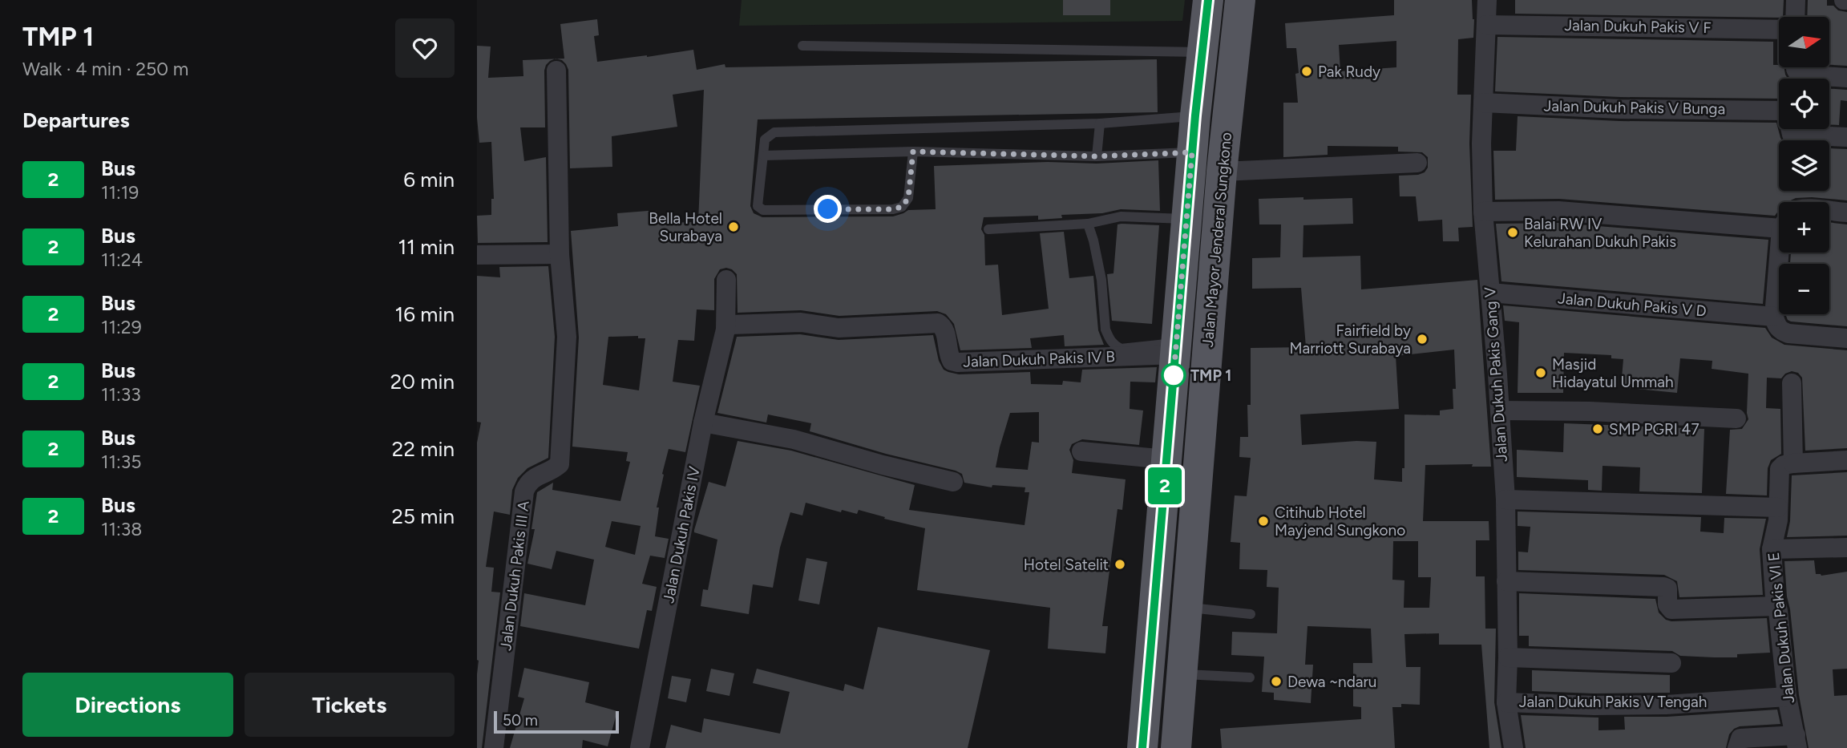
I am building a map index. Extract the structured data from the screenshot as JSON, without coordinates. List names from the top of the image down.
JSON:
{
  "streets": {
    "main road": ["Jalan Mayor Jenderal Sungkono"],
    "street": [
      "Jalan Dukuh Pakis V F",
      "Jalan Dukuh Pakis V Bunga",
      "Jalan Dukuh Pakis V D",
      "Jalan Dukuh Pakis IV B",
      "Jalan Dukuh Pakis Gang V",
      "Jalan Dukuh Pakis IV",
      "Jalan Dukuh Pakis III A",
      "Jalan Dukuh Pakis VI E",
      "Jalan Dukuh Pakis V Tengah"
    ]
  },
  "crossings": [
    ["Jalan Dukuh Pakis V F", "Jalan Dukuh Pakis Gang V"],
    ["Jalan Dukuh Pakis V Bunga", "Jalan Dukuh Pakis Gang V"],
    ["Jalan Mayor Jenderal Sungkono", "Jalan Dukuh Pakis IV B"],
    ["Jalan Dukuh Pakis V D", "Jalan Dukuh Pakis Gang V"],
    ["Jalan Dukuh Pakis IV B", "Jalan Dukuh Pakis IV"],
    ["Jalan Dukuh Pakis Gang V", "Jalan Dukuh Pakis V Tengah"],
    ["Jalan Dukuh Pakis VI E", "Jalan Dukuh Pakis V Tengah"]
  ],
  "places": [
    "Pak Rudy",
    "Bella Hotel Surabaya",
    "Balai RW IV Kelurahan Dukuh Pakis",
    "Fairfield by Marriott Surabaya",
    "Masjid Hidayatul Ummah",
    "TMP 1",
    "SMP PGRI 47",
    "Citihub Hotel Mayjend Sungkono",
    "Hotel Satelit",
    "Dewa ~ndaru"
  ],
  "lines": ["bus line 2"],
  "scale_bar": "50 m",
  "north": "right",
  "page": {
    "heading": [
      ["TMP 1", "Walk · 4 min · 250 m"],
      "Departures"
    ],
    "on_map": "2",
    "map_buttons": ["+", "−"],
    "list": [
      {
        "mark": "2",
        "name": "Bus",
        "note": "11:19",
        "value": "6 min"
      },
      {
        "mark": "2",
        "name": "Bus",
        "note": "11:24",
        "value": "11 min"
      },
      {
        "mark": "2",
        "name": "Bus",
        "note": "11:29",
        "value": "16 min"
      },
      {
        "mark": "2",
        "name": "Bus",
        "note": "11:33",
        "value": "20 min"
      },
      {
        "mark": "2",
        "name": "Bus",
        "note": "11:35",
        "value": "22 min"
      },
      {
        "mark": "2",
        "name": "Bus",
        "note": "11:38",
        "value": "25 min"
      }
    ],
    "buttons": ["Directions", "Tickets"],
    "scale": "50 m"
  }
}
